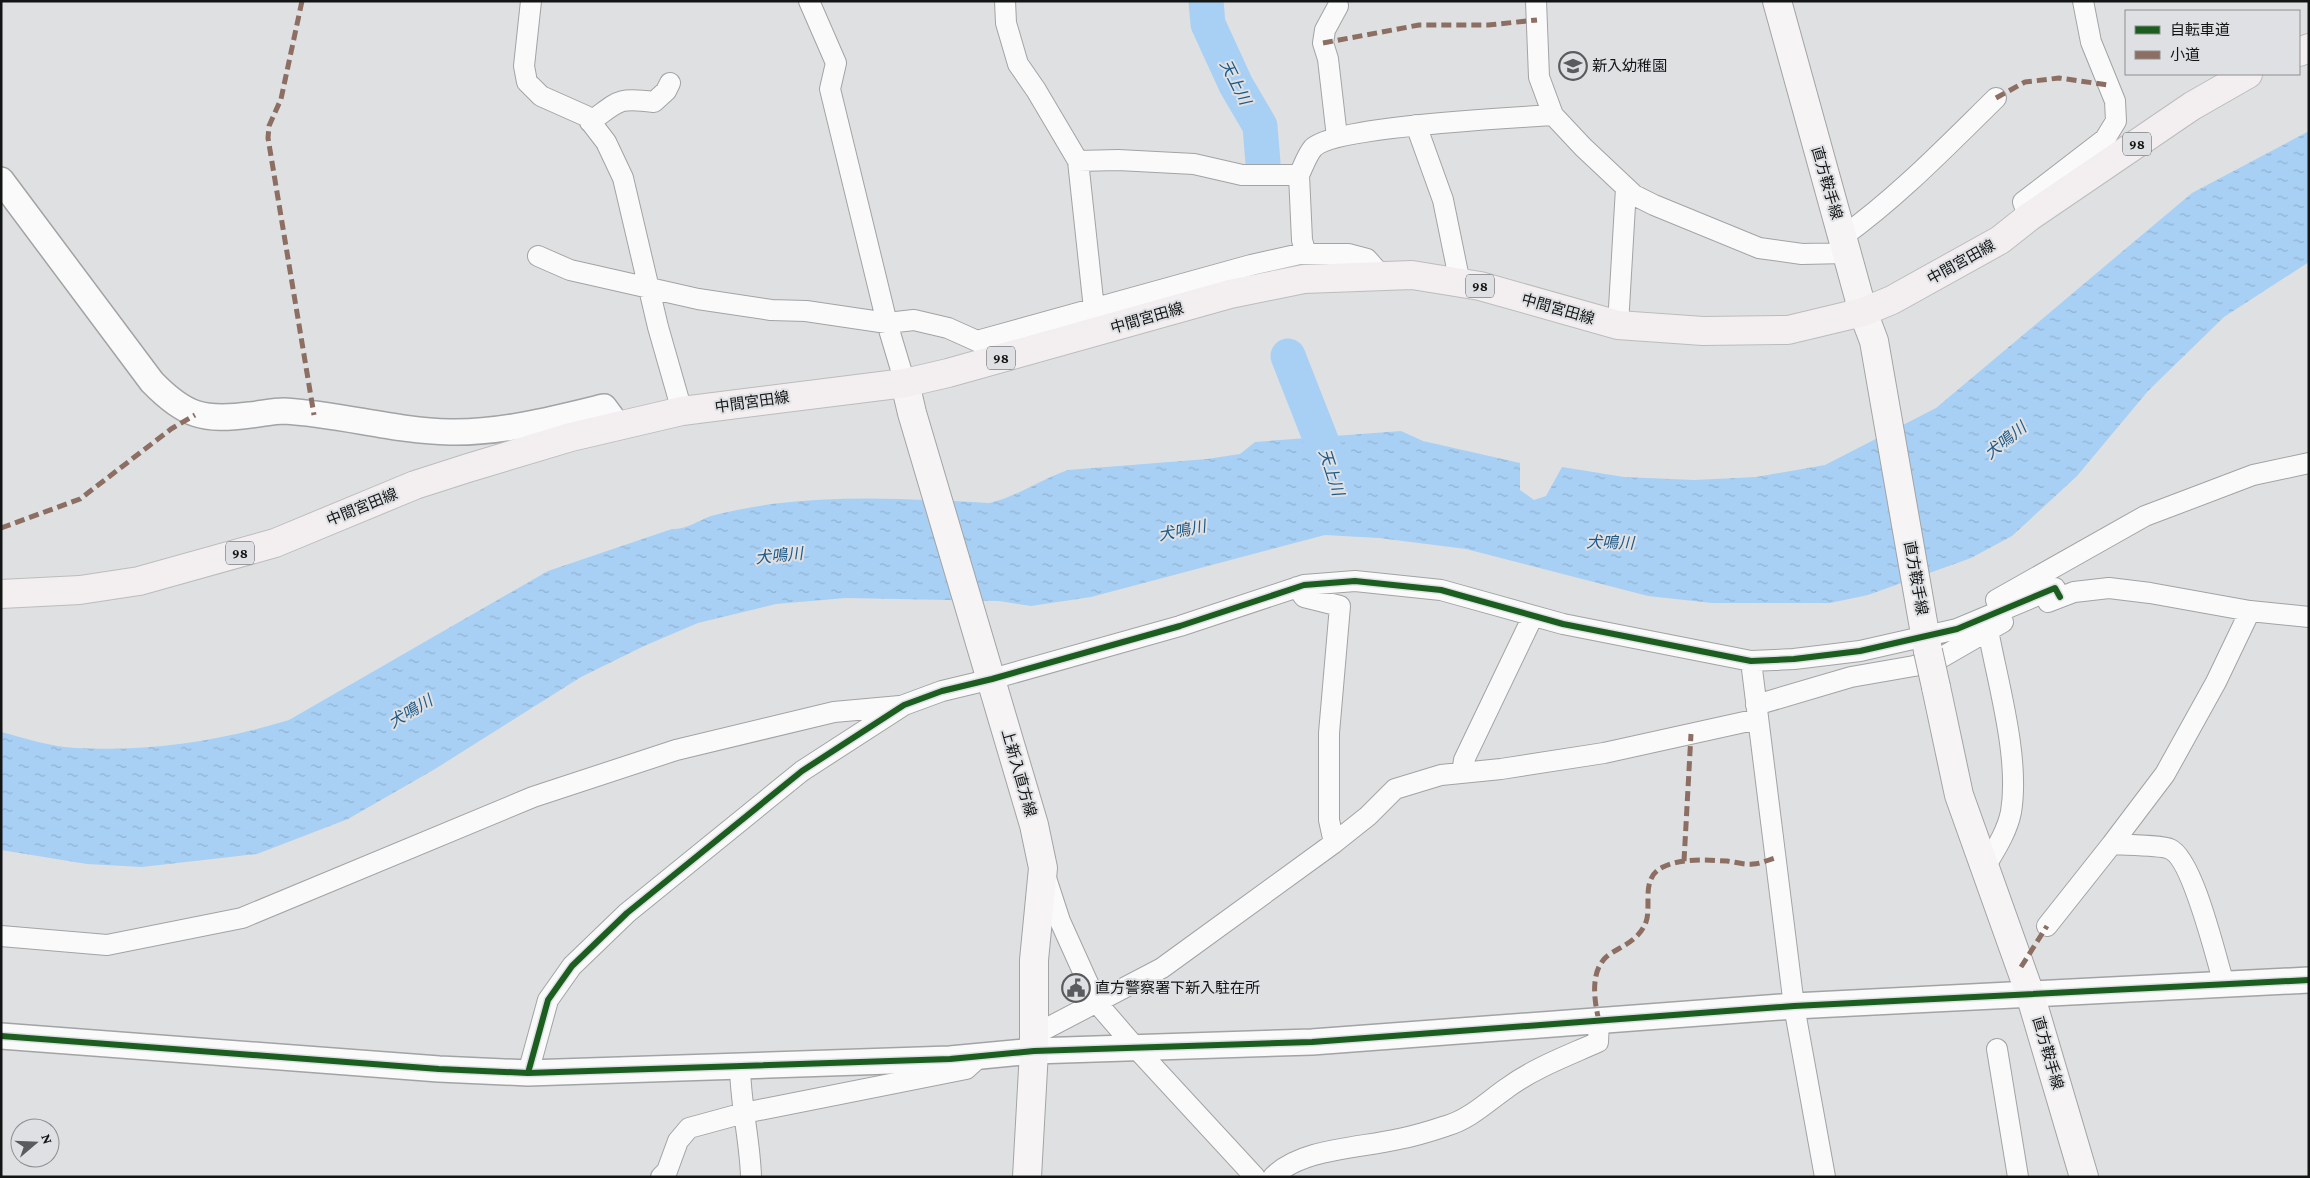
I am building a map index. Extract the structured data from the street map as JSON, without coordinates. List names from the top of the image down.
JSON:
{
  "streets": {
    "main road": [
      "98",
      "直方鞍手線",
      "中間宮田線",
      "上新入直方線"
    ]
  },
  "crossings": [
    ["直方鞍手線", "中間宮田線"],
    ["中間宮田線", "上新入直方線"]
  ],
  "water": ["天上川", "犬鳴川"],
  "places": {
    "school or university": ["新入幼稚園"],
    "public building": ["直方警察署下新入駐在所"]
  },
  "legend": ["自転車道", "小道"],
  "north": "right"
}
